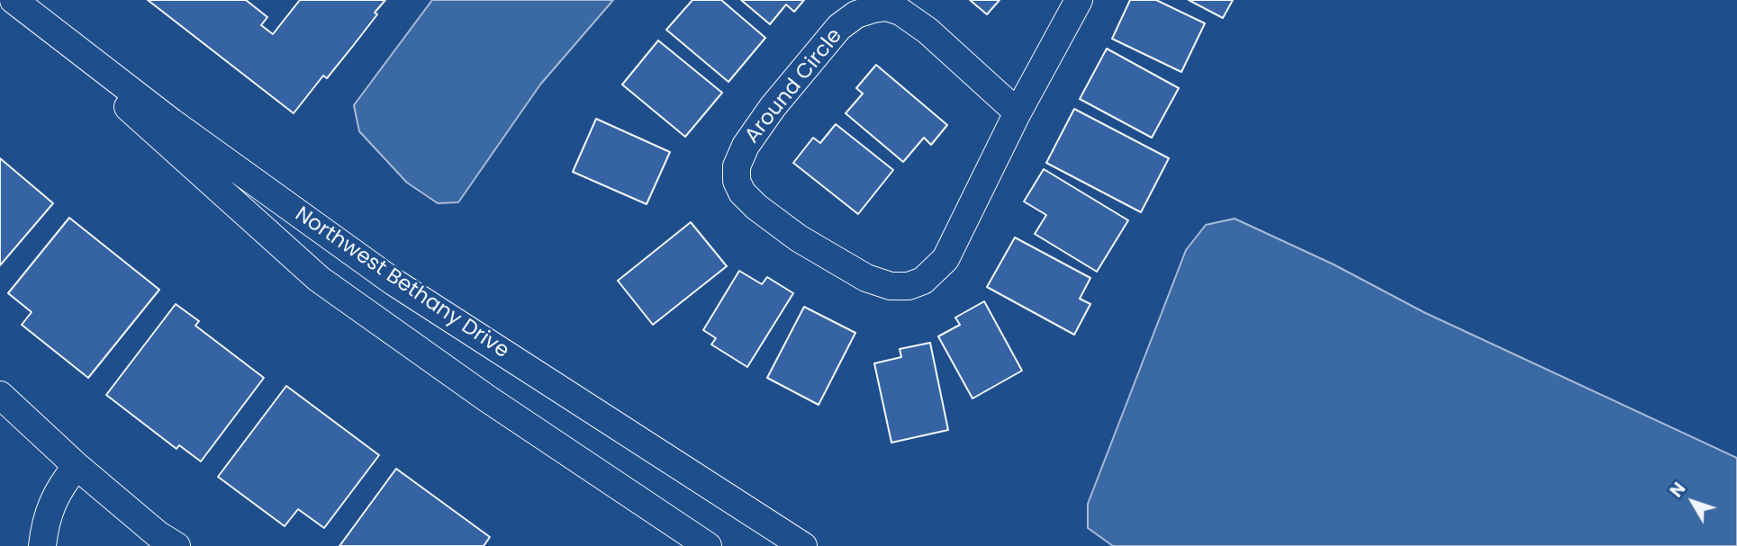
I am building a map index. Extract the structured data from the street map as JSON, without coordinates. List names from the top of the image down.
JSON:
{
  "streets": {
    "street": ["Around Circle", "Northwest Bethany Drive"]
  },
  "north": "top left"
}
